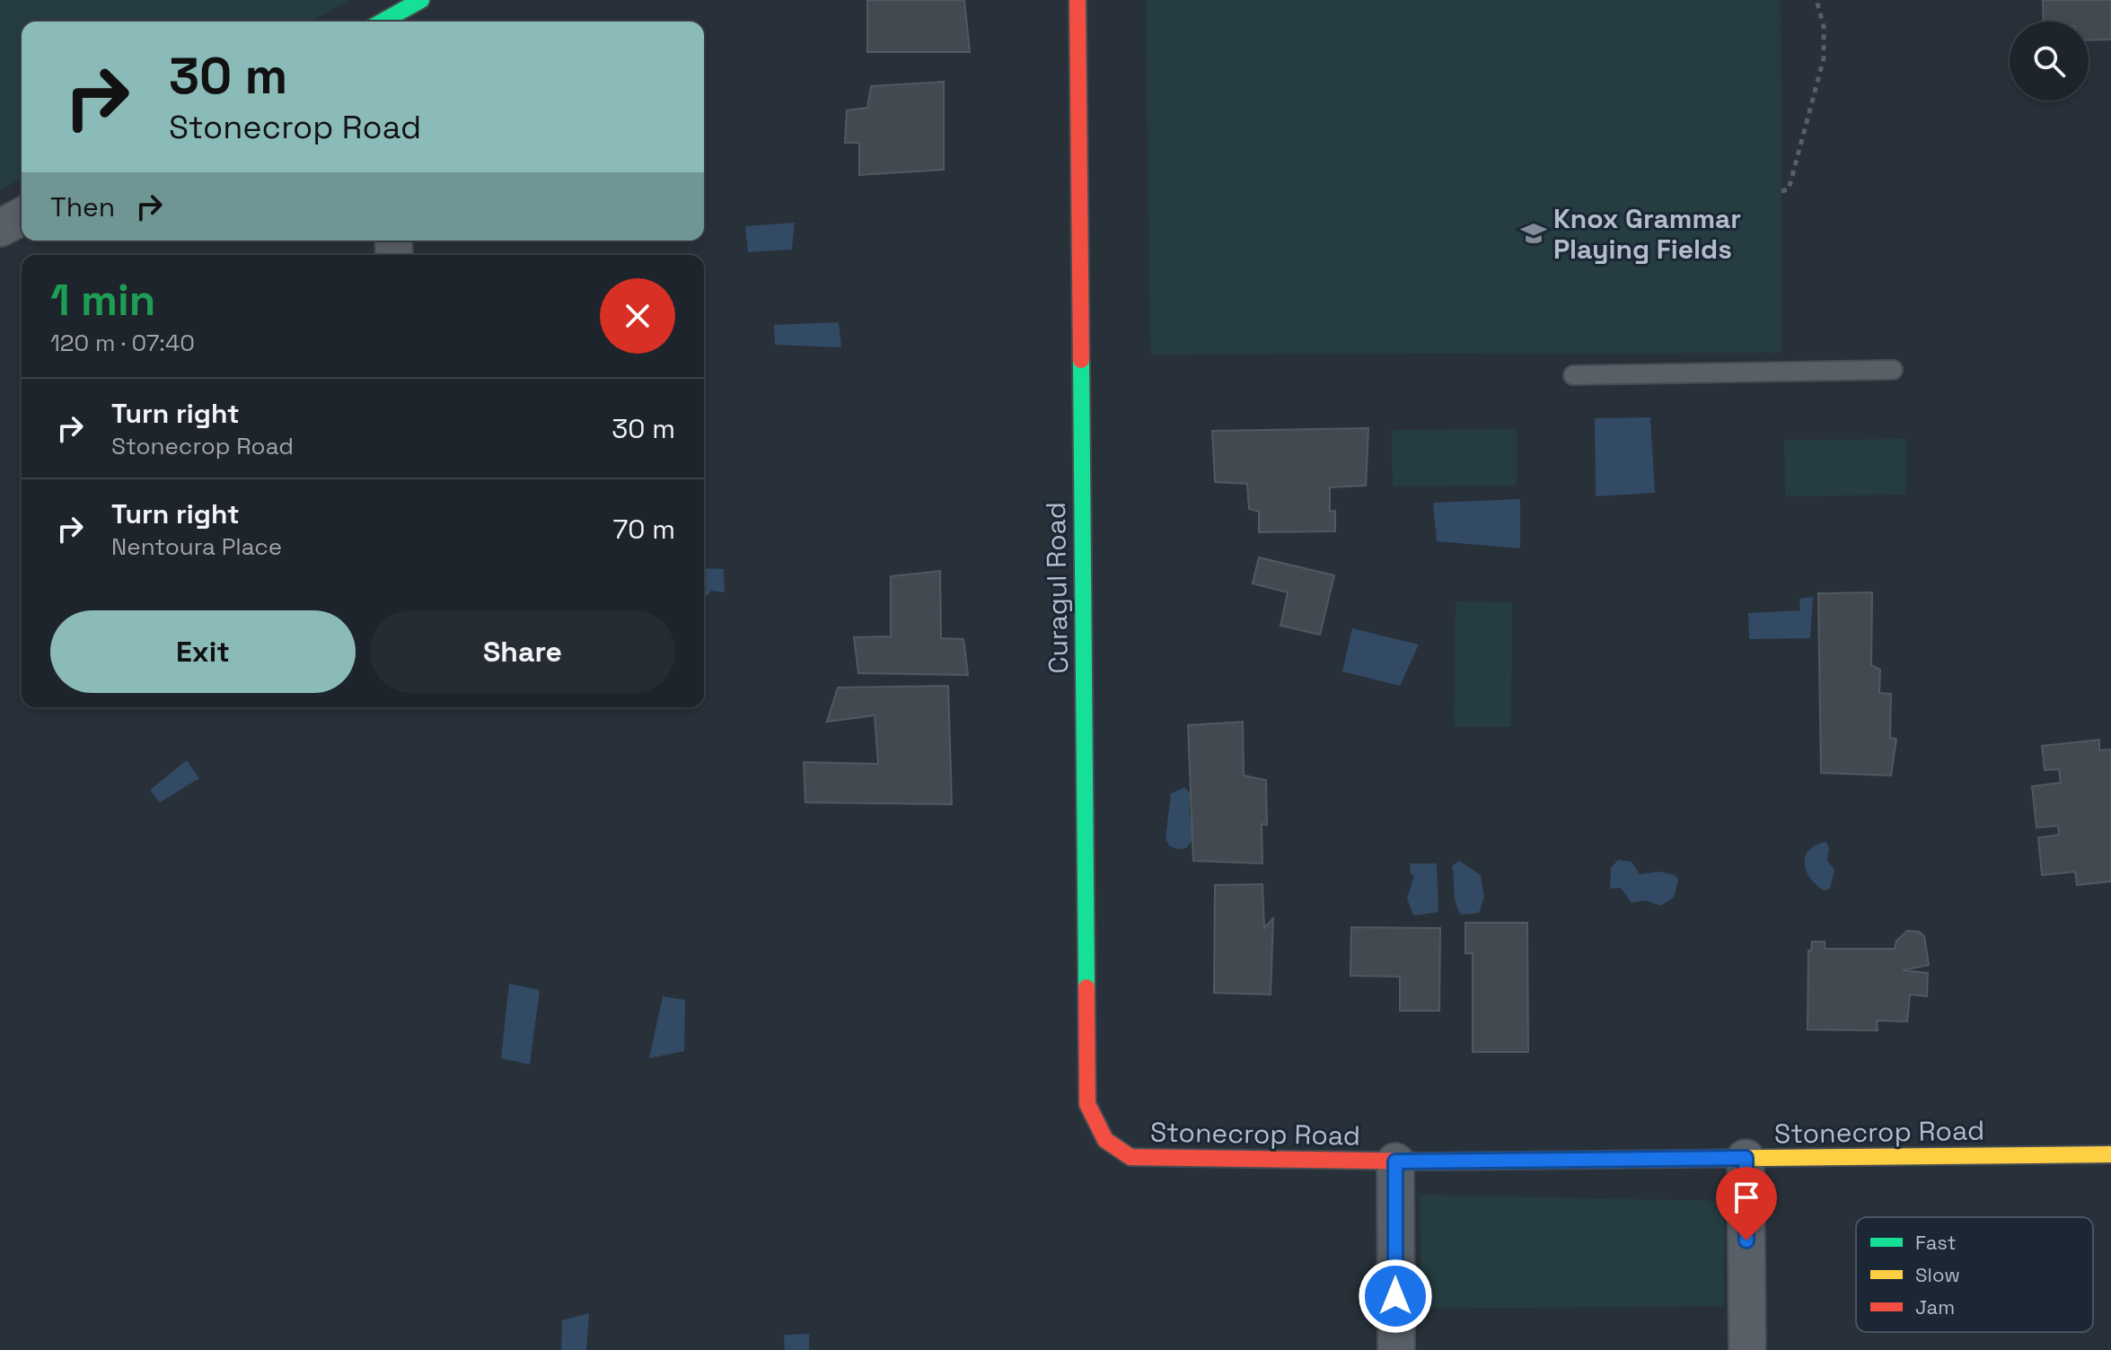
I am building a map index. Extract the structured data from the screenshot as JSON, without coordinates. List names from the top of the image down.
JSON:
{
  "streets": {
    "street": ["Curagul Road", "Stonecrop Road"]
  },
  "crossings": [
    ["Curagul Road", "Stonecrop Road"]
  ],
  "places": {
    "school or university": ["Knox Grammar Playing Fields"]
  },
  "legend": ["Fast", "Slow", "Jam"],
  "page": {
    "turn": ["30 m", "Stonecrop Road"],
    "then": "Then",
    "heading": ["1 min", "120 m · 07:40"],
    "list": [
      {
        "name": "Turn right",
        "note": "Stonecrop Road",
        "value": "30 m"
      },
      {
        "name": "Turn right",
        "note": "Nentoura Place",
        "value": "70 m"
      }
    ],
    "buttons": ["Exit", "Share"]
  }
}
